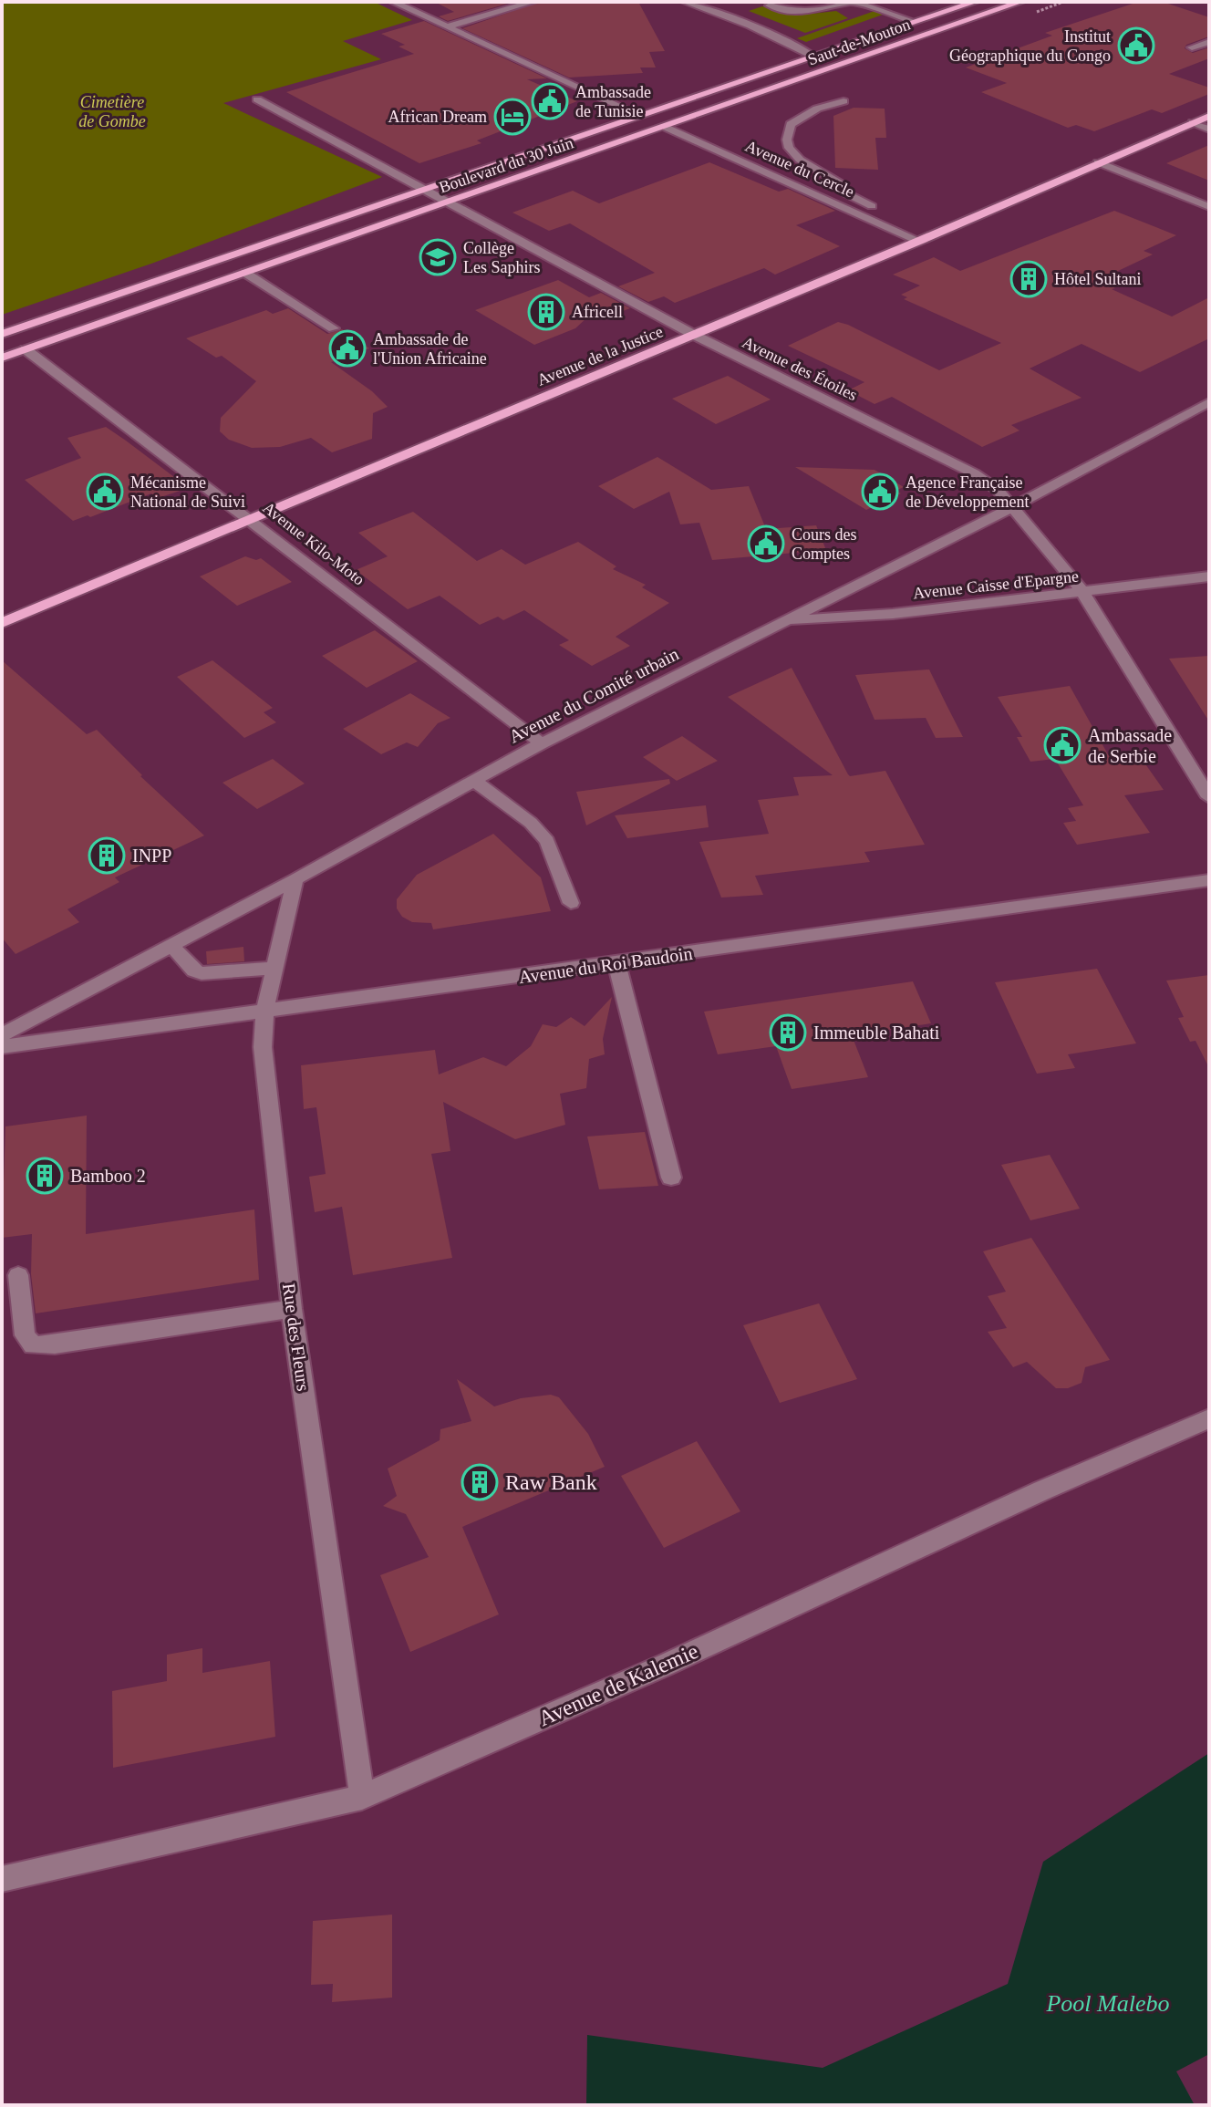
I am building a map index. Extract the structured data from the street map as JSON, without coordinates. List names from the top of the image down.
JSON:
{
  "streets": {
    "main road": ["Saut-de-Mouton", "Boulevard du 30 Juin", "Avenue de la Justice"],
    "street": [
      "Avenue du Cercle",
      "Avenue des Étoiles",
      "Avenue Kilo-Moto",
      "Avenue Caisse d'Epargne",
      "Avenue du Comité urbain",
      "Avenue du Roi Baudoin",
      "Rue des Fleurs",
      "Avenue de Kalemie"
    ]
  },
  "crossings": [
    ["Saut-de-Mouton", "Boulevard du 30 Juin"],
    ["Boulevard du 30 Juin", "Avenue du Cercle"],
    ["Boulevard du 30 Juin", "Avenue des Étoiles"],
    ["Boulevard du 30 Juin", "Avenue Kilo-Moto"],
    ["Avenue du Cercle", "Avenue de la Justice"],
    ["Avenue de la Justice", "Avenue des Étoiles"],
    ["Avenue de la Justice", "Avenue Kilo-Moto"],
    ["Avenue des Étoiles", "Avenue Caisse d'Epargne"],
    ["Avenue des Étoiles", "Avenue du Comité urbain"],
    ["Avenue Kilo-Moto", "Avenue du Comité urbain"],
    ["Avenue Caisse d'Epargne", "Avenue du Comité urbain"],
    ["Avenue du Comité urbain", "Rue des Fleurs"],
    ["Avenue du Roi Baudoin", "Rue des Fleurs"],
    ["Rue des Fleurs", "Avenue de Kalemie"]
  ],
  "water": ["Pool Malebo"],
  "parks": ["Cimetière de Gombe"],
  "places": {
    "public building": [
      "Institut Géographique du Congo",
      "Ambassade de Tunisie",
      "Ambassade de l'Union Africaine",
      "Mécanisme National de Suivi",
      "Agence Française de Développement",
      "Cours des Comptes",
      "Ambassade de Serbie"
    ],
    "hotel": ["African Dream"],
    "school or university": ["Collège Les Saphirs"],
    "building": [
      "Hôtel Sultani",
      "Africell",
      "INPP",
      "Immeuble Bahati",
      "Bamboo 2",
      "Raw Bank"
    ]
  }
}
